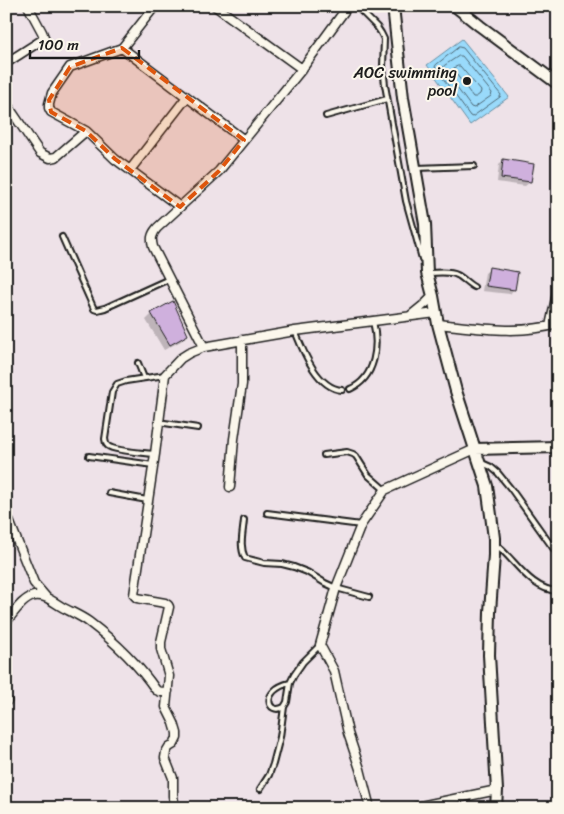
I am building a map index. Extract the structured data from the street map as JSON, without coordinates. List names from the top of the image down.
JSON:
{
  "places": ["AOC swimming pool"],
  "scale_bar": "100 m"
}
